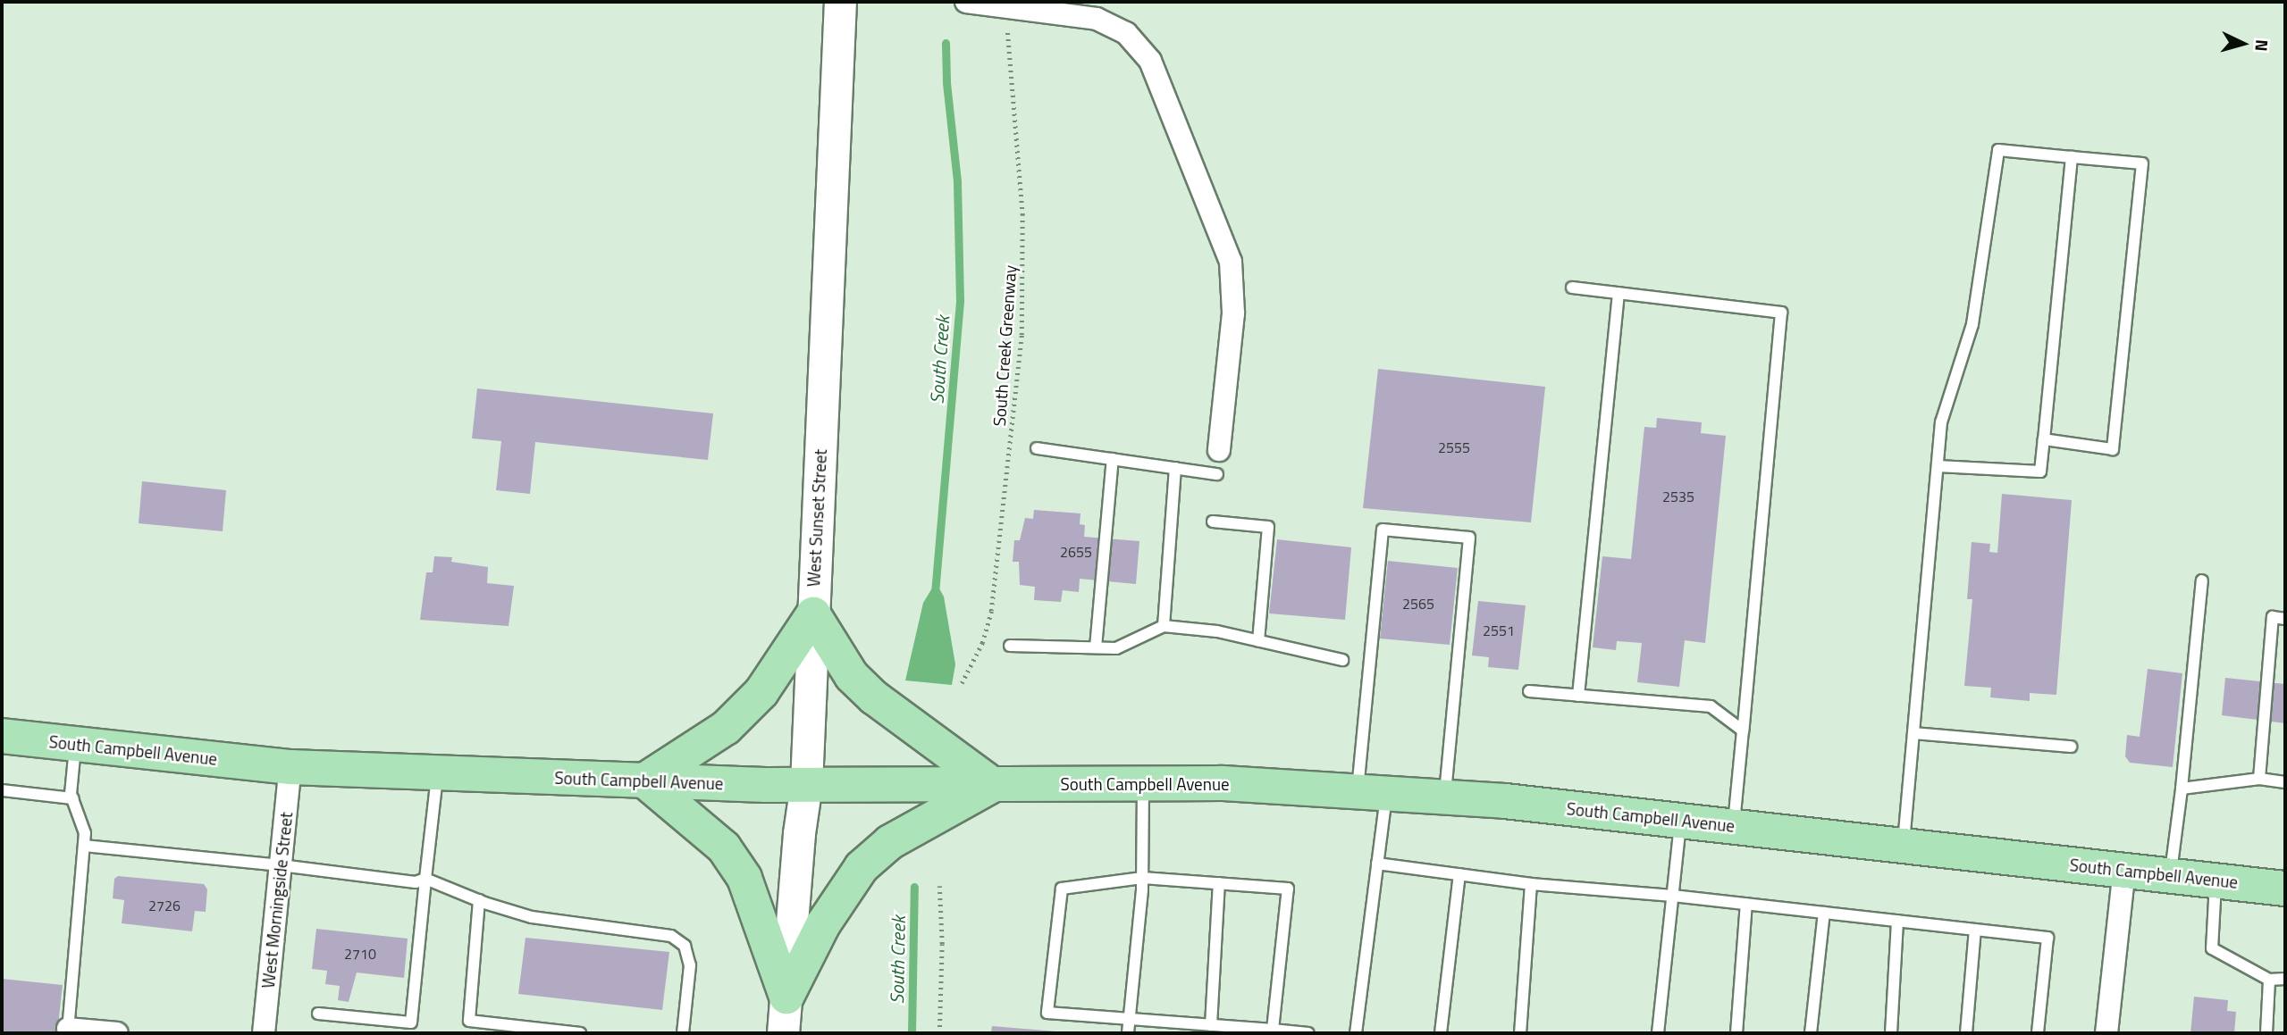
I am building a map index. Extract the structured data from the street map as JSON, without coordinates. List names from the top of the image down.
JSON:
{
  "streets": {
    "main road": ["West Sunset Street", "South Campbell Avenue"],
    "street": ["West Morningside Street"],
    "path": ["South Creek Greenway"]
  },
  "crossings": [
    ["West Sunset Street", "South Campbell Avenue"],
    ["South Campbell Avenue", "West Morningside Street"]
  ],
  "water": ["South Creek"],
  "house_numbers": [
    "2555",
    "2535",
    "2655",
    "2565",
    "2551",
    "2726",
    "2710"
  ],
  "north": "right"
}
